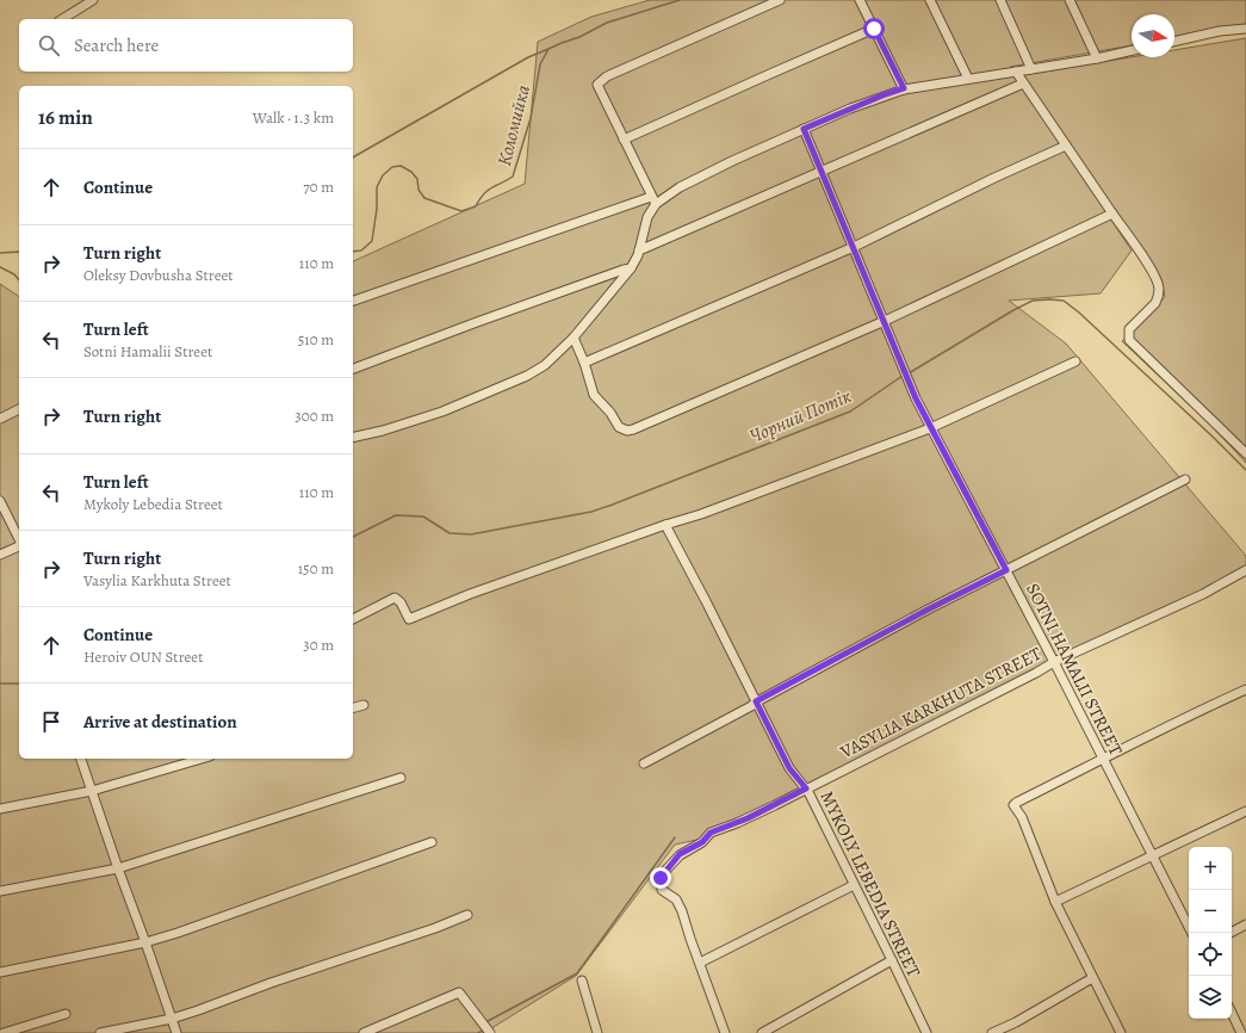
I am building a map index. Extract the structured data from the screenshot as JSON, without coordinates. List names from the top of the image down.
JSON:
{
  "streets": {
    "street": ["SOTNI HAMALII STREET", "VASYLIA KARKHUTA STREET", "MYKOLY LEBEDIA STREET"]
  },
  "crossings": [
    ["SOTNI HAMALII STREET", "VASYLIA KARKHUTA STREET"],
    ["VASYLIA KARKHUTA STREET", "MYKOLY LEBEDIA STREET"]
  ],
  "water": ["Коломийка", "Чорний Потік"],
  "north": "right",
  "page": {
    "search": "Search here",
    "heading": ["16 min", "Walk · 1.3 km"],
    "list": [
      ["Continue", "70 m"],
      ["Turn right", "Oleksy Dovbusha Street", "110 m"],
      ["Turn left", "Sotni Hamalii Street", "510 m"],
      ["Turn right", "300 m"],
      ["Turn left", "Mykoly Lebedia Street", "110 m"],
      ["Turn right", "Vasylia Karkhuta Street", "150 m"],
      ["Continue", "Heroiv OUN Street", "30 m"],
      "Arrive at destination"
    ],
    "map_buttons": ["+", "−"]
  }
}
